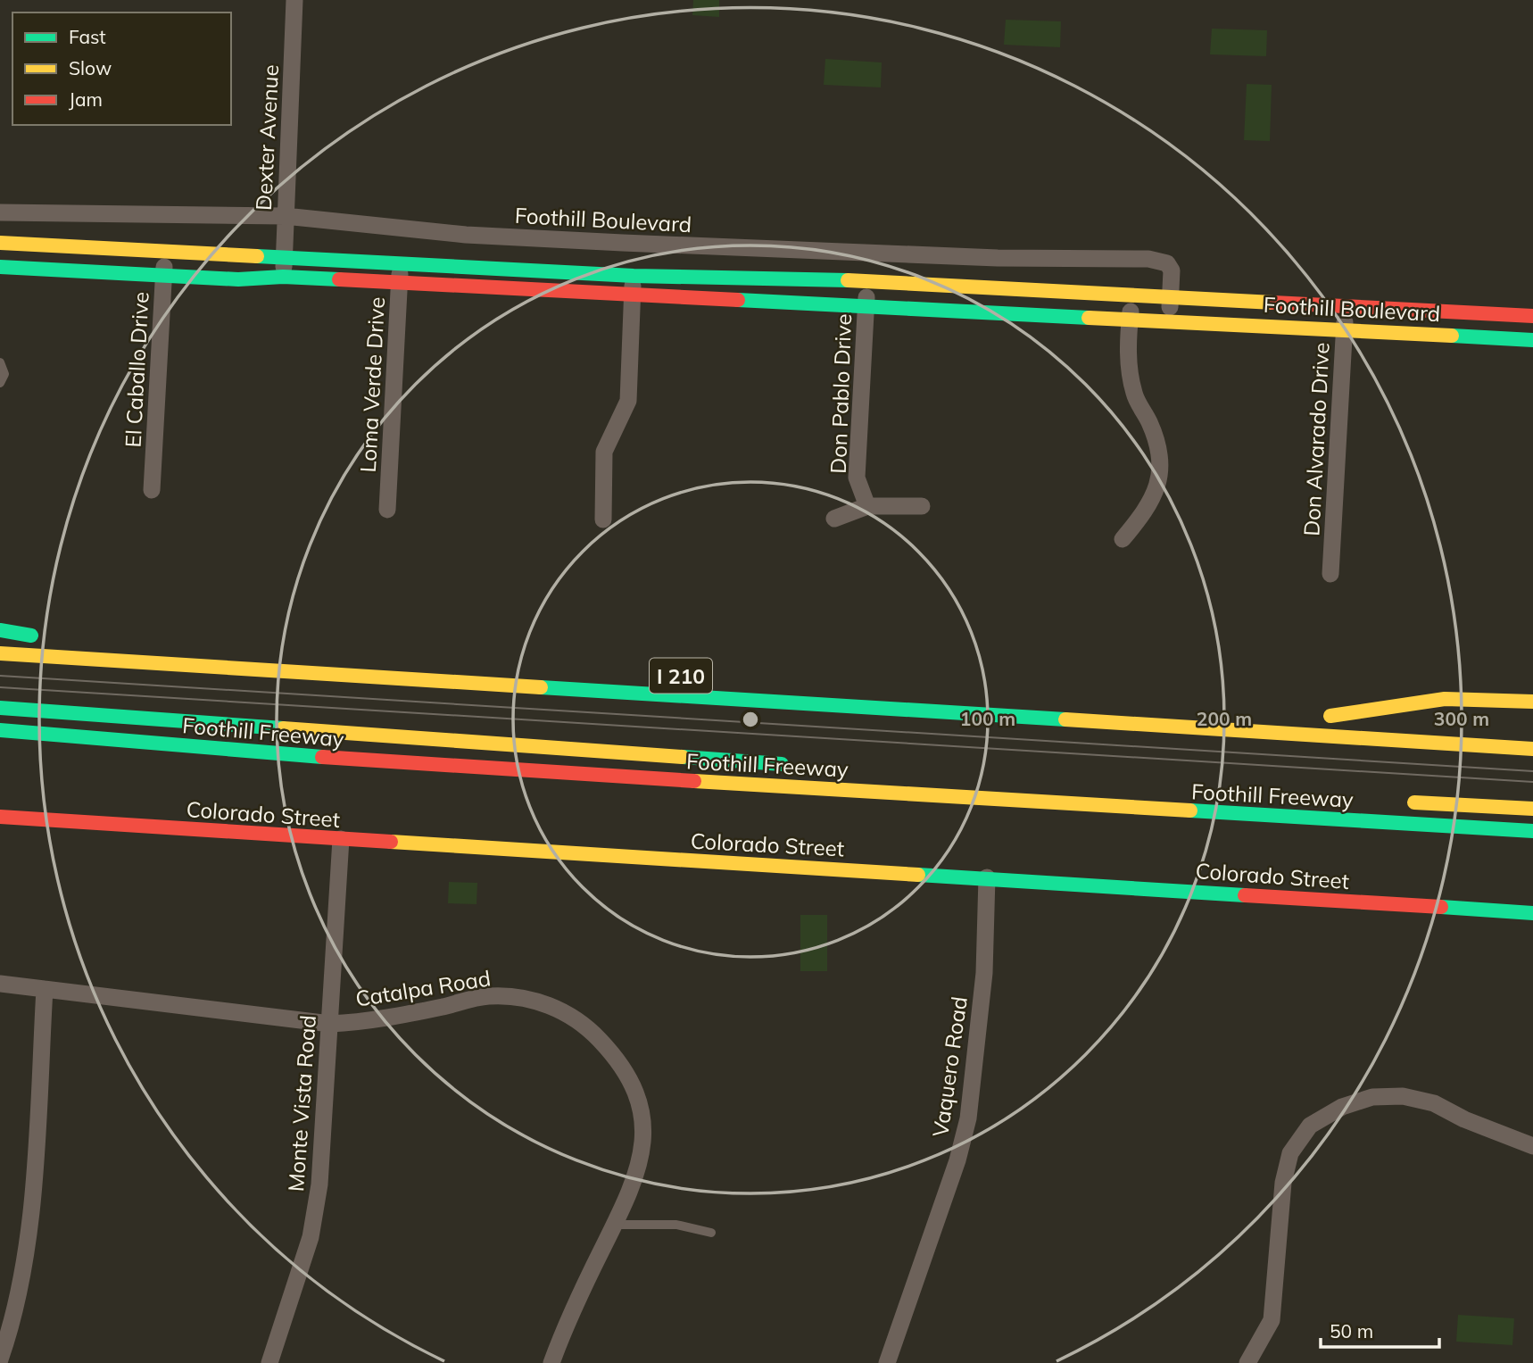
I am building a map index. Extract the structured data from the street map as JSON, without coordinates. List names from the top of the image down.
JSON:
{
  "streets": {
    "main road": ["Foothill Boulevard", "Foothill Freeway", "Colorado Street"],
    "street": [
      "Dexter Avenue",
      "El Caballo Drive",
      "Loma Verde Drive",
      "Don Pablo Drive",
      "Don Alvarado Drive",
      "Catalpa Road",
      "Vaquero Road",
      "Monte Vista Road"
    ]
  },
  "crossings": [
    ["Dexter Avenue", "Foothill Boulevard"],
    ["Foothill Boulevard", "El Caballo Drive"],
    ["Foothill Boulevard", "Loma Verde Drive"],
    ["Foothill Boulevard", "Don Pablo Drive"],
    ["Foothill Boulevard", "Don Alvarado Drive"],
    ["Colorado Street", "Vaquero Road"],
    ["Colorado Street", "Monte Vista Road"],
    ["Catalpa Road", "Monte Vista Road"]
  ],
  "legend": ["Fast", "Slow", "Jam"],
  "scale_bar": "50 m",
  "rings": ["100 m", "200 m", "300 m"]
}
